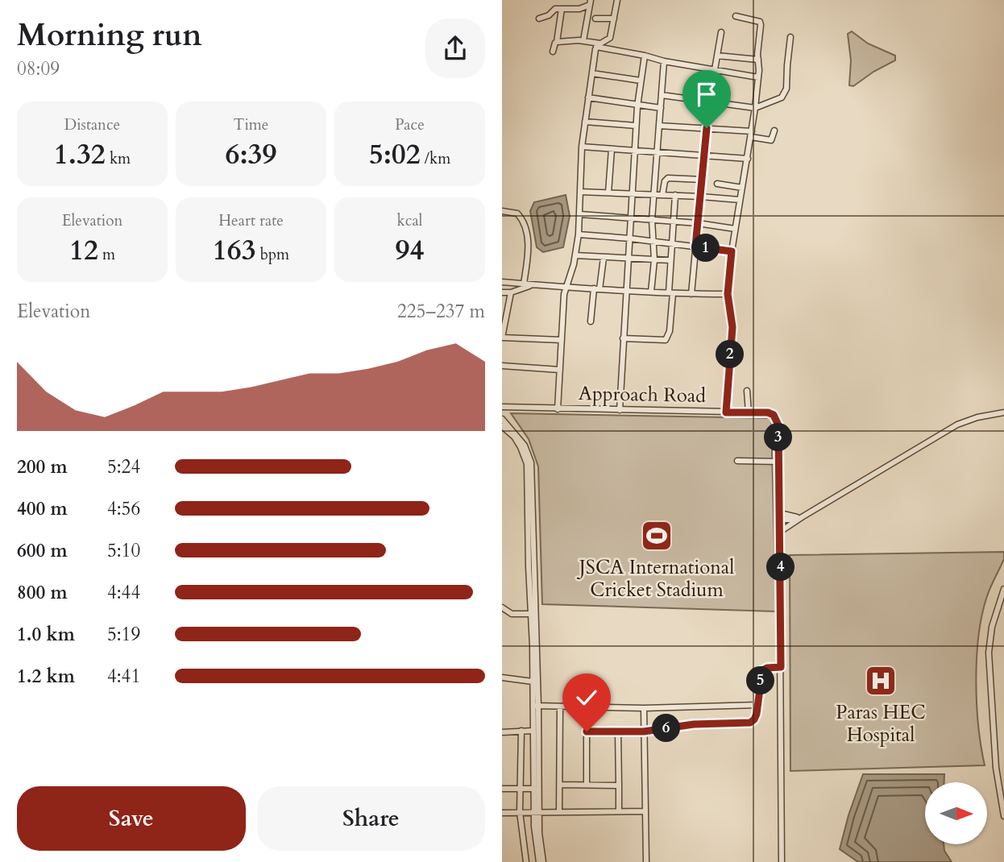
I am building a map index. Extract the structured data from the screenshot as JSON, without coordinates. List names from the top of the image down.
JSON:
{
  "streets": {
    "street": ["Approach Road"]
  },
  "places": {
    "sports": ["JSCA International Cricket Stadium"],
    "hospital": ["Paras HEC Hospital"]
  },
  "north": "right",
  "page": {
    "heading": ["Morning run", "08:09"],
    "stats": [
      ["Distance", "1.32 km"],
      ["Time", "6:39"],
      ["Pace", "5:02 /km"],
      ["Elevation", "12 m"],
      ["Heart rate", "163 bpm"],
      ["kcal", "94"]
    ],
    "pins": [
      "1",
      "2",
      "3",
      "4",
      "5",
      "6"
    ],
    "chart": ["Elevation", "225–237 m"],
    "list": [
      {
        "name": "200 m",
        "note": "5:24"
      },
      {
        "name": "400 m",
        "note": "4:56"
      },
      {
        "name": "600 m",
        "note": "5:10"
      },
      {
        "name": "800 m",
        "note": "4:44"
      },
      {
        "name": "1.0 km",
        "note": "5:19"
      },
      {
        "name": "1.2 km",
        "note": "4:41"
      }
    ],
    "buttons": ["Save", "Share"]
  }
}
